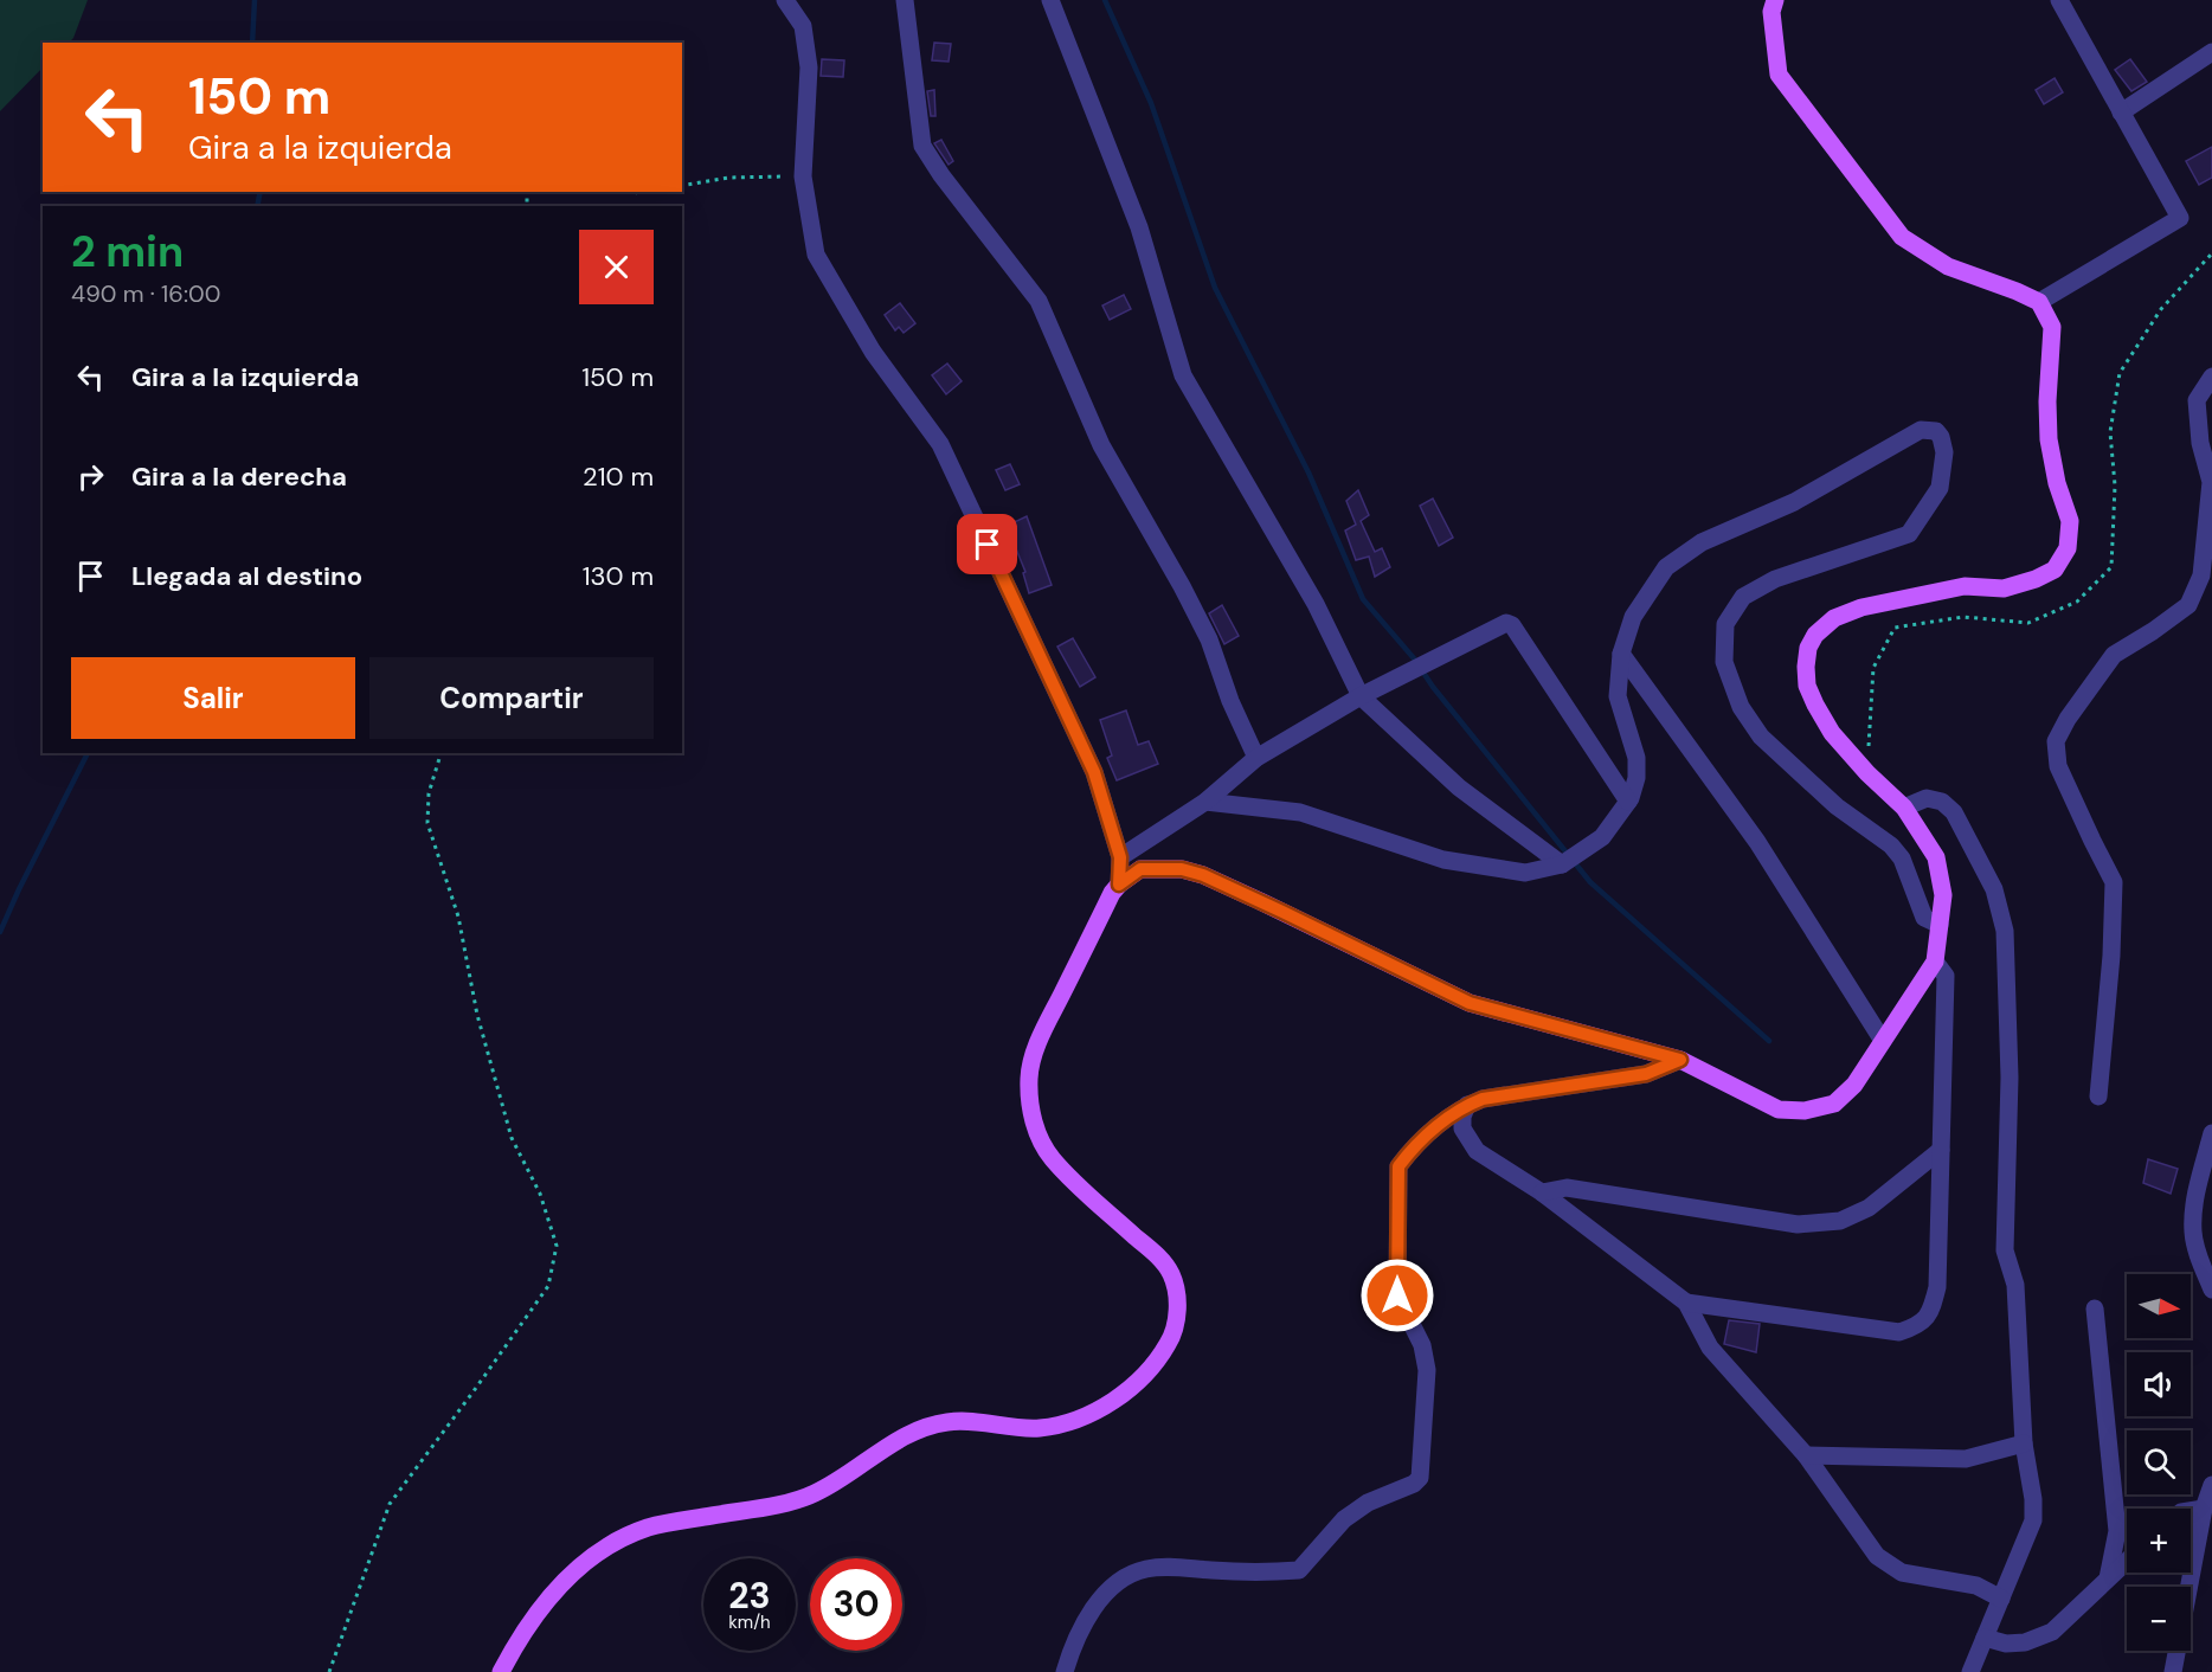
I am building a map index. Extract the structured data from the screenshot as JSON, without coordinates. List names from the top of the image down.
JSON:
{
  "north": "right",
  "page": {
    "turn": ["150 m", "Gira a la izquierda"],
    "heading": ["2 min", "490 m · 16:00"],
    "list": [
      {
        "name": "Gira a la izquierda",
        "value": "150 m"
      },
      {
        "name": "Gira a la derecha",
        "value": "210 m"
      },
      {
        "name": "Llegada al destino",
        "value": "130 m"
      }
    ],
    "buttons": ["Salir", "Compartir"],
    "map_buttons": ["+", "−"],
    "speed": "23 km/h",
    "limit": "30"
  }
}
